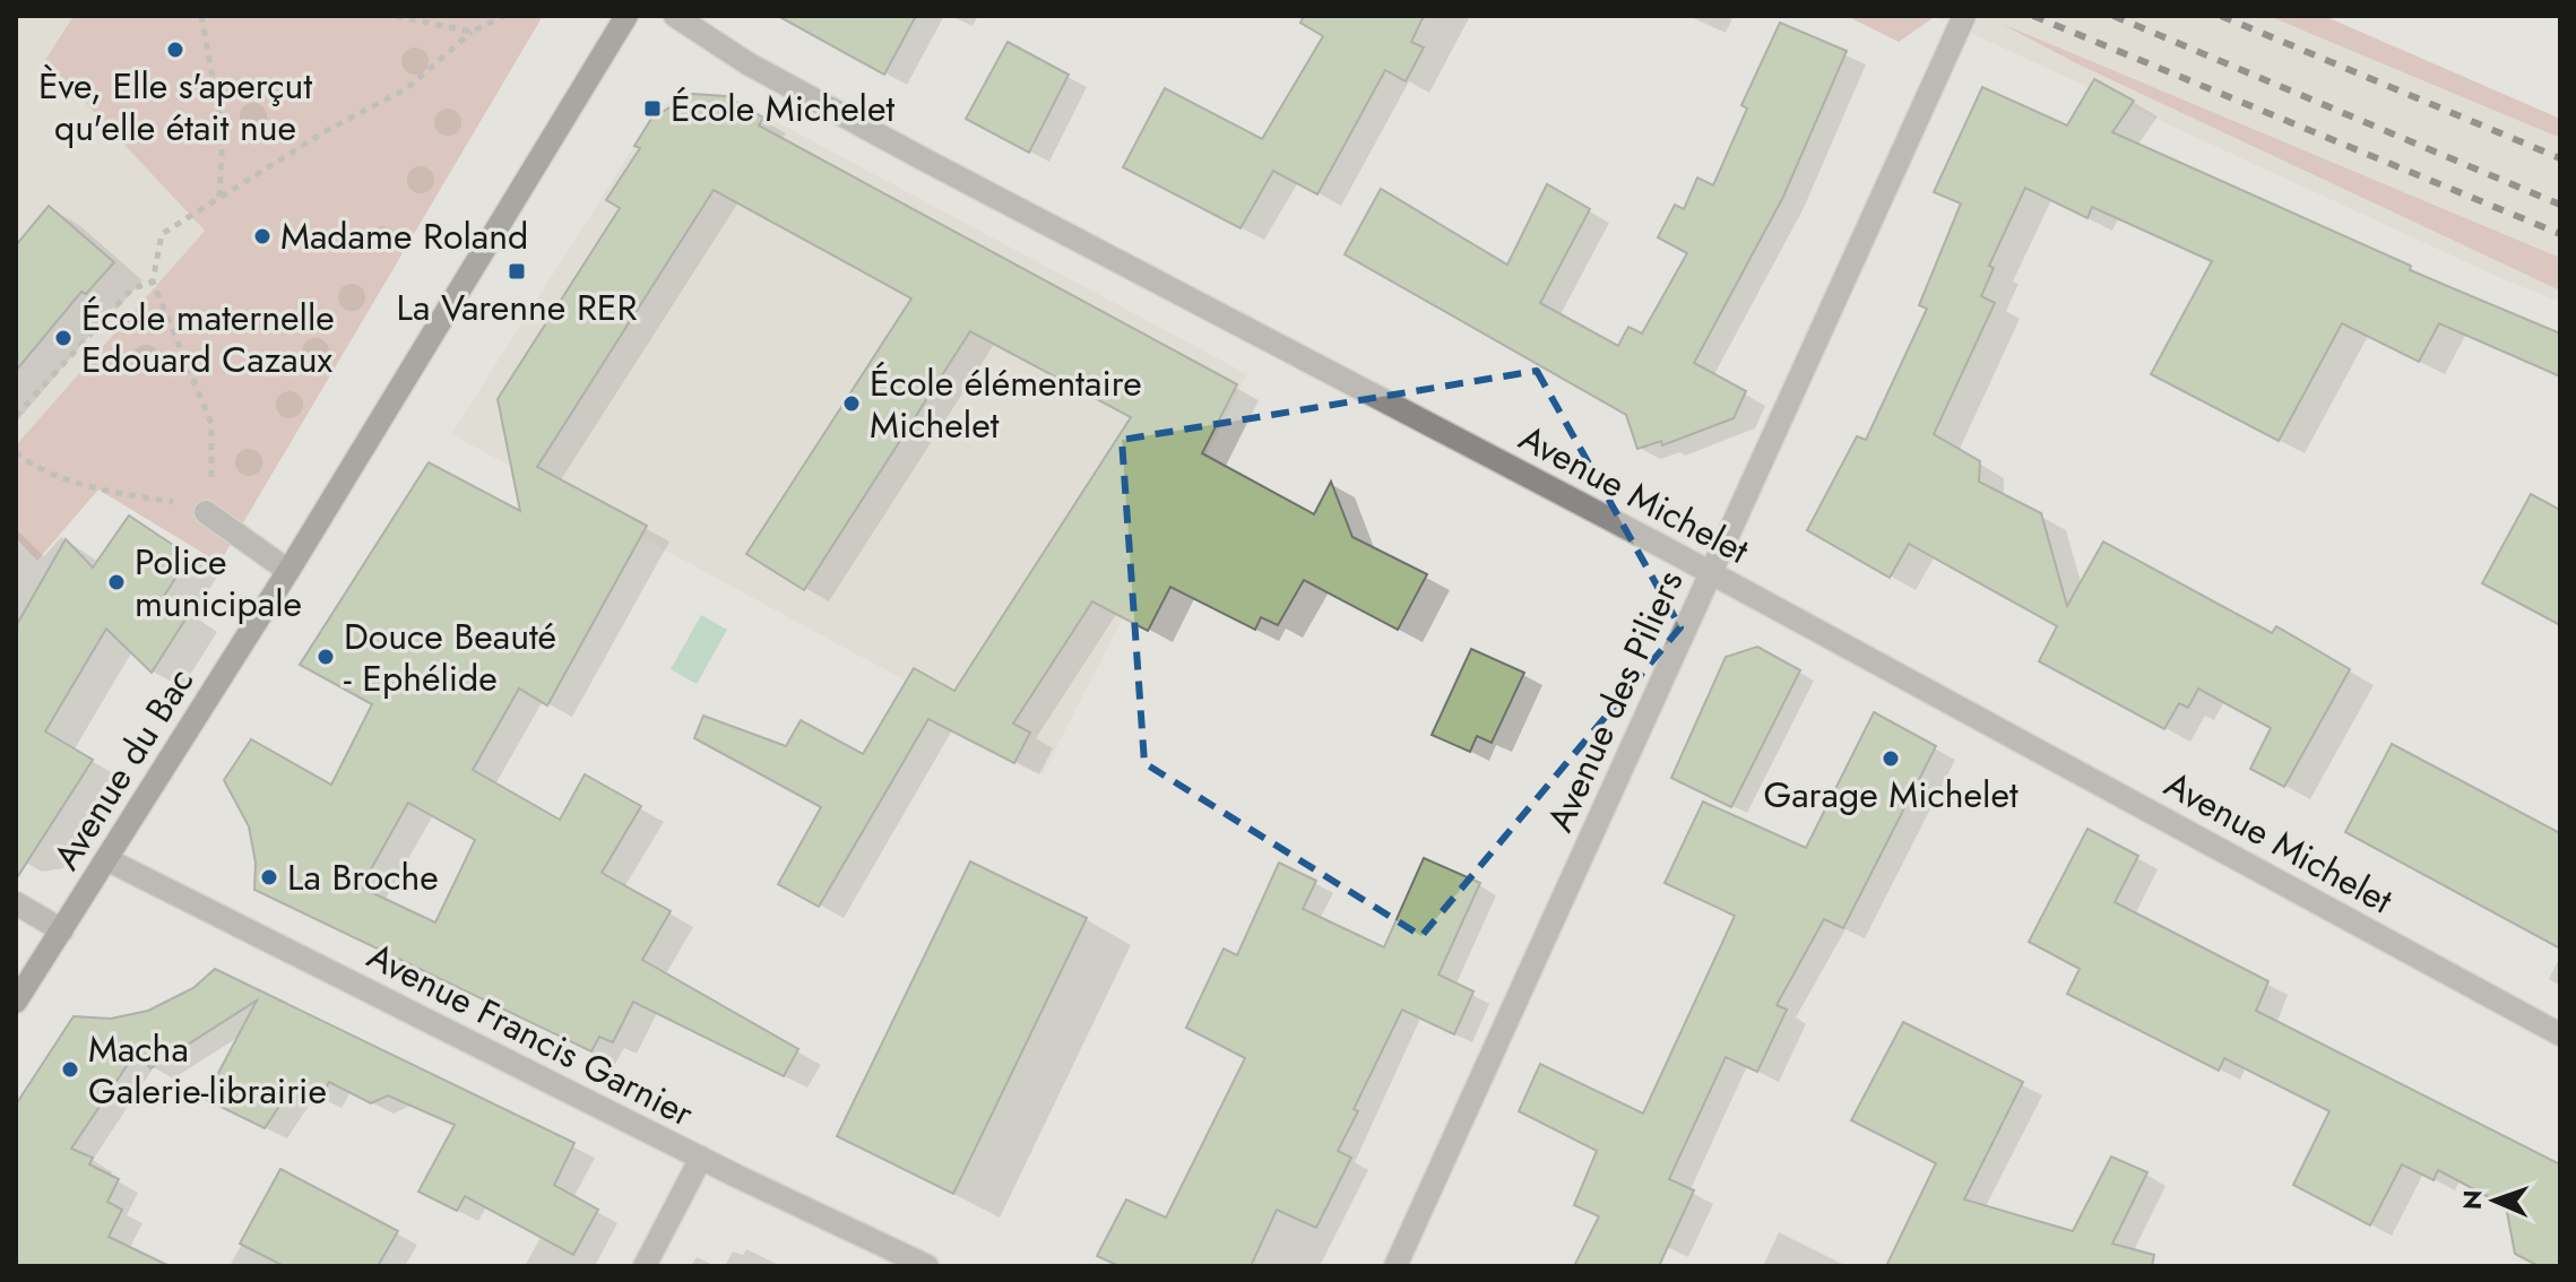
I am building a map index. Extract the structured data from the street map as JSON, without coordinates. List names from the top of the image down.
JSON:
{
  "streets": {
    "main road": ["Avenue du Bac"],
    "street": ["Avenue Michelet", "Avenue des Piliers", "Avenue Francis Garnier"]
  },
  "crossings": [
    ["Avenue Michelet", "Avenue des Piliers"],
    ["Avenue du Bac", "Avenue Francis Garnier"]
  ],
  "places": {
    "other": [
      "Ève, Elle s'aperçut qu'elle était nue",
      "Madame Roland",
      "École maternelle Edouard Cazaux",
      "École élémentaire Michelet",
      "Police municipale",
      "Douce Beauté - Ephélide",
      "Garage Michelet",
      "La Broche",
      "Macha Galerie-librairie"
    ],
    "transit": ["École Michelet", "La Varenne RER"]
  },
  "north": "left"
}
